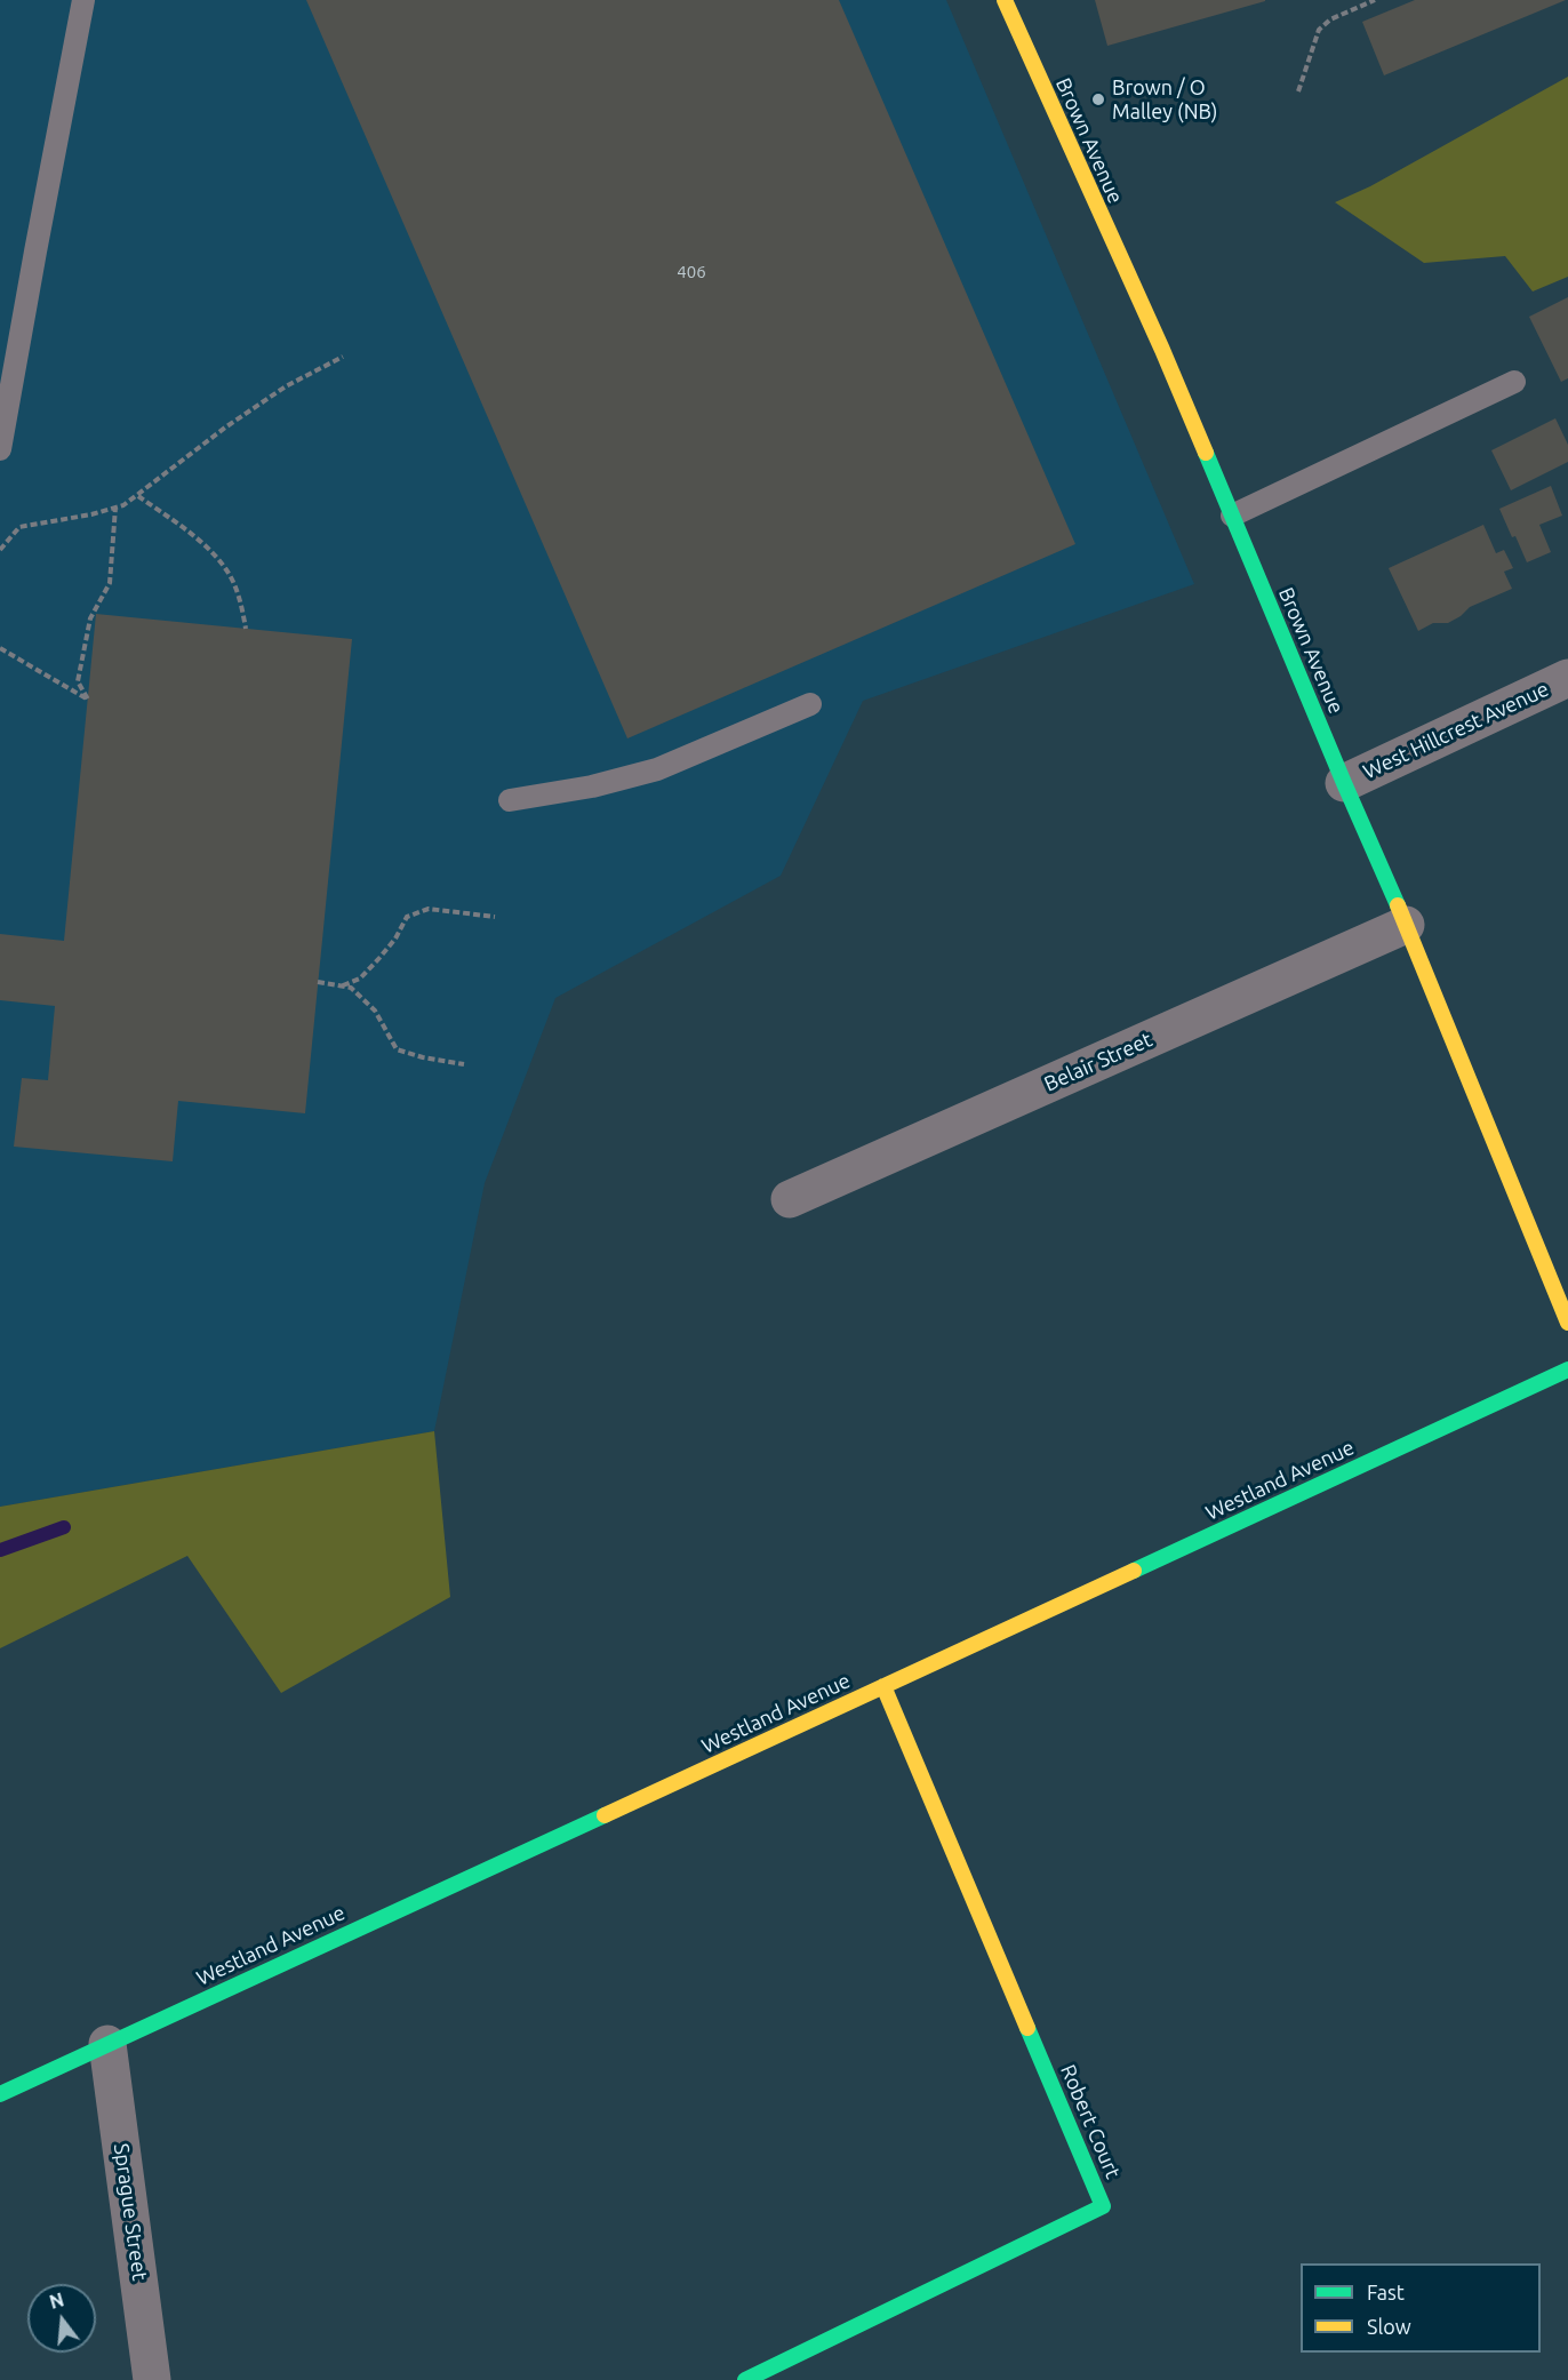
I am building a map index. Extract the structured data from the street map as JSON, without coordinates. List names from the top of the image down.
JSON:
{
  "streets": {
    "street": [
      "Brown Avenue",
      "West Hillcrest Avenue",
      "Belair Street",
      "Westland Avenue",
      "Robert Court",
      "Sprague Street"
    ]
  },
  "crossings": [
    ["Brown Avenue", "West Hillcrest Avenue"],
    ["Brown Avenue", "Belair Street"],
    ["Westland Avenue", "Robert Court"],
    ["Westland Avenue", "Sprague Street"]
  ],
  "places": ["Brown / O Malley (NB)"],
  "house_numbers": ["406"],
  "legend": ["Fast", "Slow"],
  "north": "top"
}
